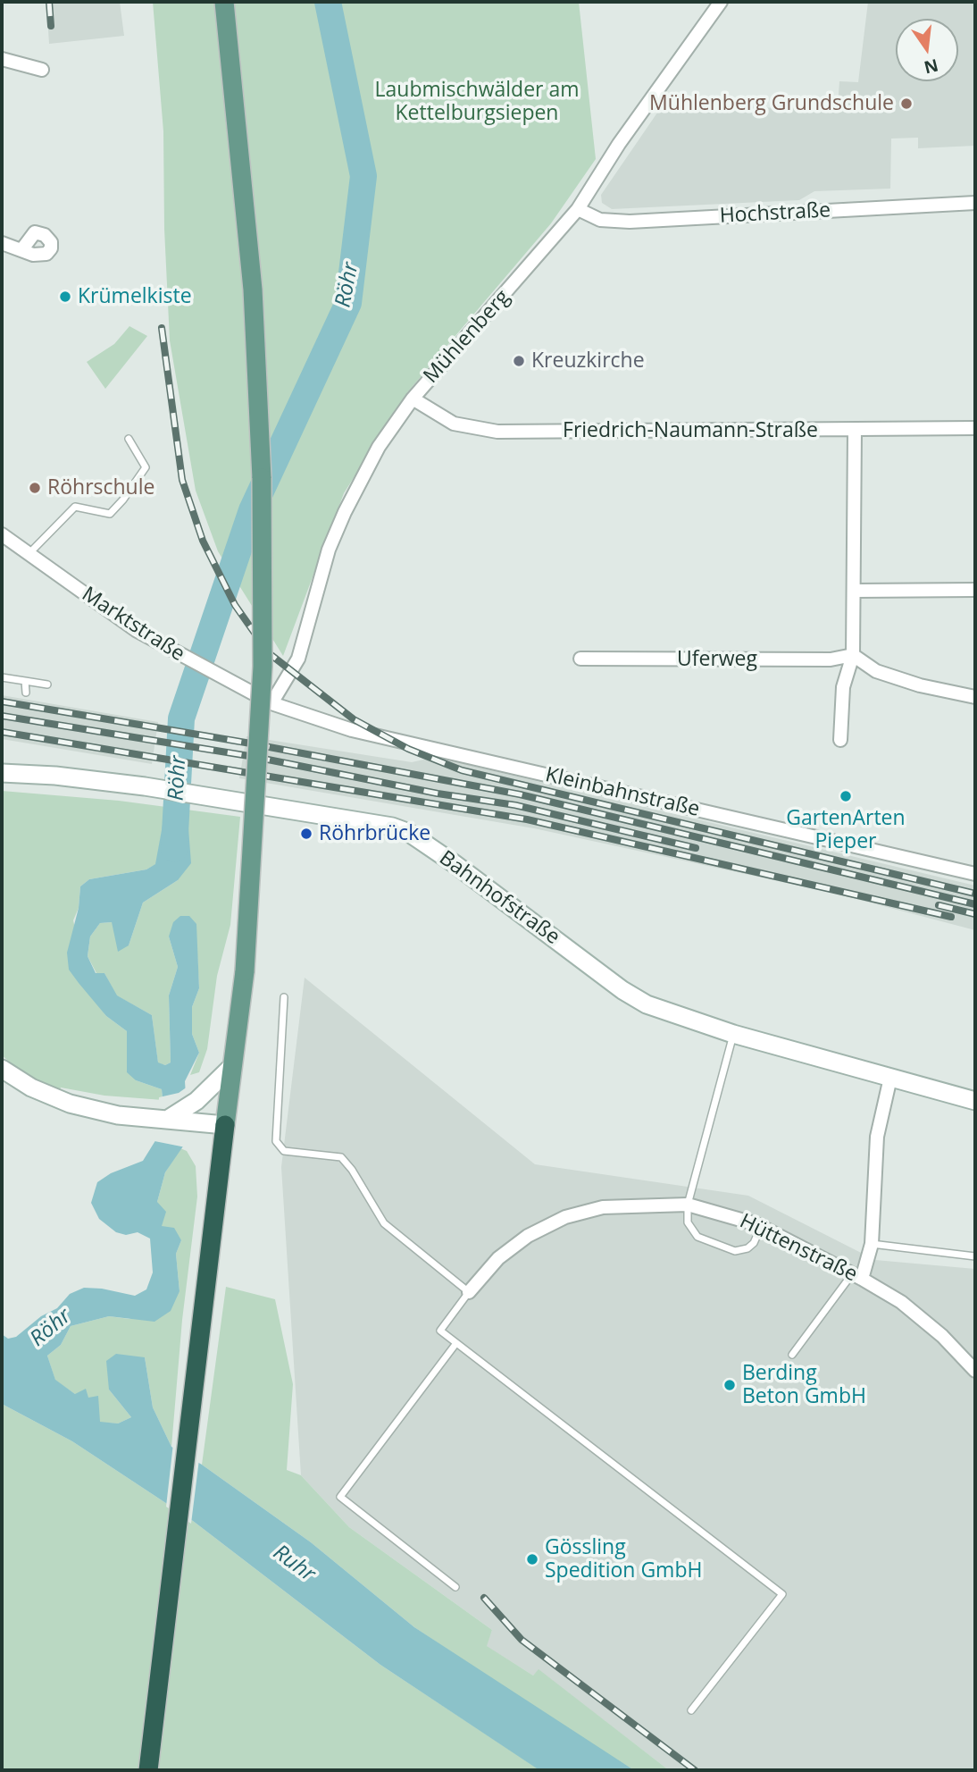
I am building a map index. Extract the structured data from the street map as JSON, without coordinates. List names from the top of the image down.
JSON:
{
  "streets": {
    "street": [
      "Hochstraße",
      "Mühlenberg",
      "Friedrich-Naumann-Straße",
      "Marktstraße",
      "Uferweg",
      "Kleinbahnstraße",
      "Bahnhofstraße",
      "Hüttenstraße"
    ]
  },
  "crossings": [
    ["Hochstraße", "Mühlenberg"],
    ["Mühlenberg", "Friedrich-Naumann-Straße"],
    ["Mühlenberg", "Marktstraße"],
    ["Mühlenberg", "Kleinbahnstraße"],
    ["Marktstraße", "Kleinbahnstraße"]
  ],
  "water": ["Röhr", "Ruhr"],
  "parks": ["Laubmischwälder am Kettelburgsiepen"],
  "places": [
    "Mühlenberg Grundschule",
    "Krümelkiste",
    "Kreuzkirche",
    "Röhrschule",
    "GartenArten Pieper",
    "Röhrbrücke",
    "Berding Beton GmbH",
    "Gössling Spedition GmbH"
  ],
  "north": "bottom"
}
